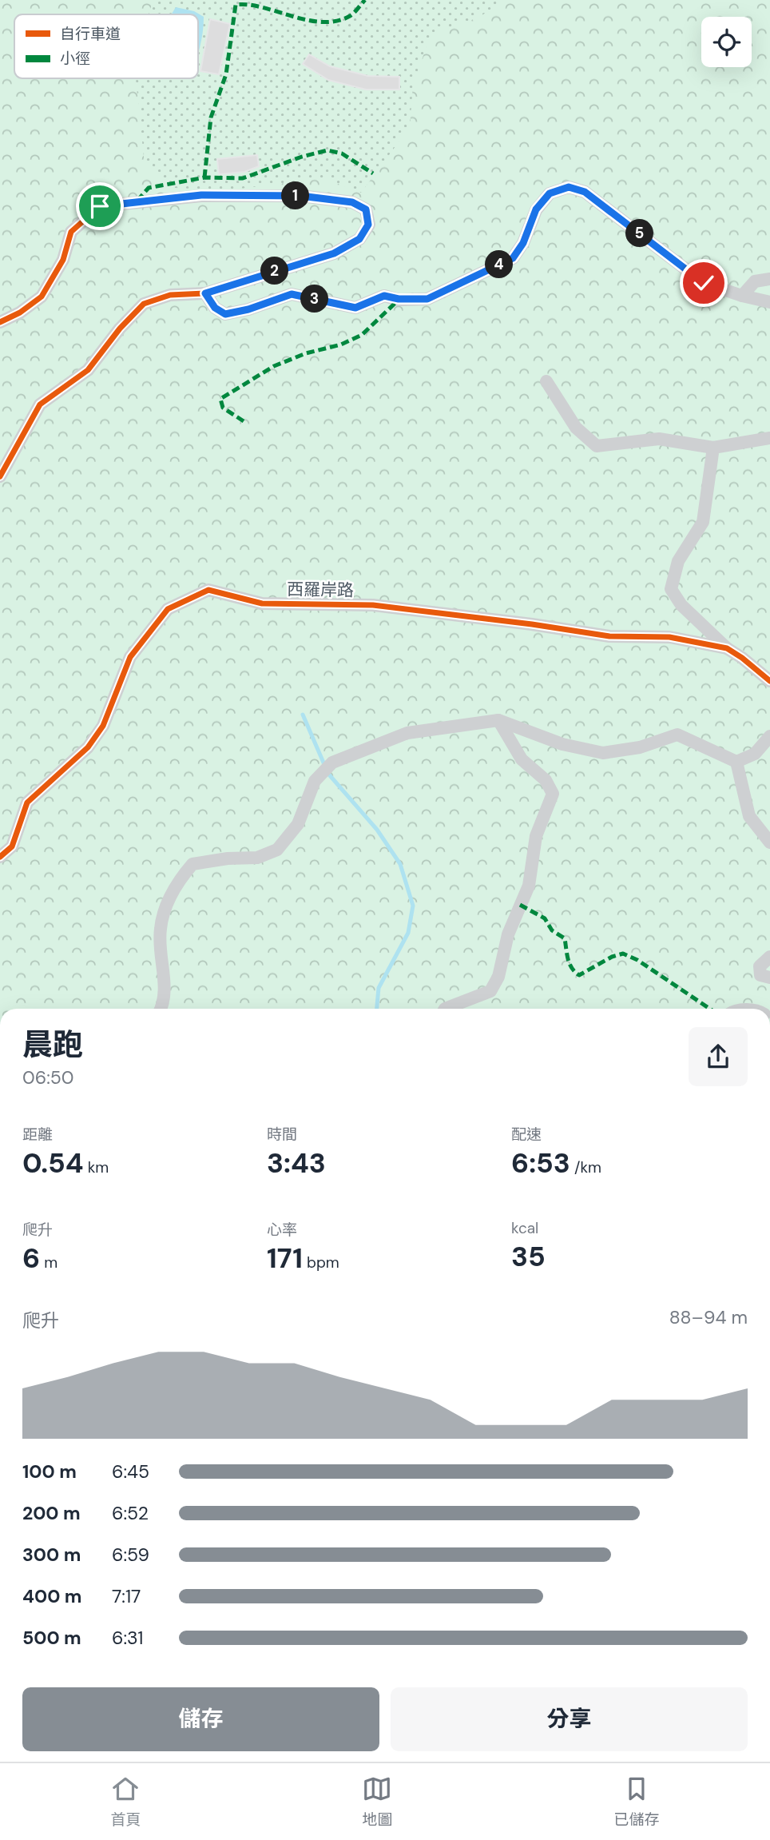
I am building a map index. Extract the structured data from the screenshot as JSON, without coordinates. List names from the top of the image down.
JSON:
{
  "streets": {
    "street": ["西羅岸路"]
  },
  "legend": ["自行車道", "小徑"],
  "page": {
    "pins": [
      "1",
      "5",
      "4",
      "2",
      "3"
    ],
    "heading": ["晨跑", "06:50"],
    "stats": [
      ["距離", "0.54 km"],
      ["時間", "3:43"],
      ["配速", "6:53 /km"],
      ["爬升", "6 m"],
      ["心率", "171 bpm"],
      ["kcal", "35"]
    ],
    "chart": ["爬升", "88–94 m"],
    "list": [
      {
        "name": "100 m",
        "note": "6:45"
      },
      {
        "name": "200 m",
        "note": "6:52"
      },
      {
        "name": "300 m",
        "note": "6:59"
      },
      {
        "name": "400 m",
        "note": "7:17"
      },
      {
        "name": "500 m",
        "note": "6:31"
      }
    ],
    "buttons": ["儲存", "分享"],
    "tabs": ["首頁", "地圖", "已儲存"]
  }
}
